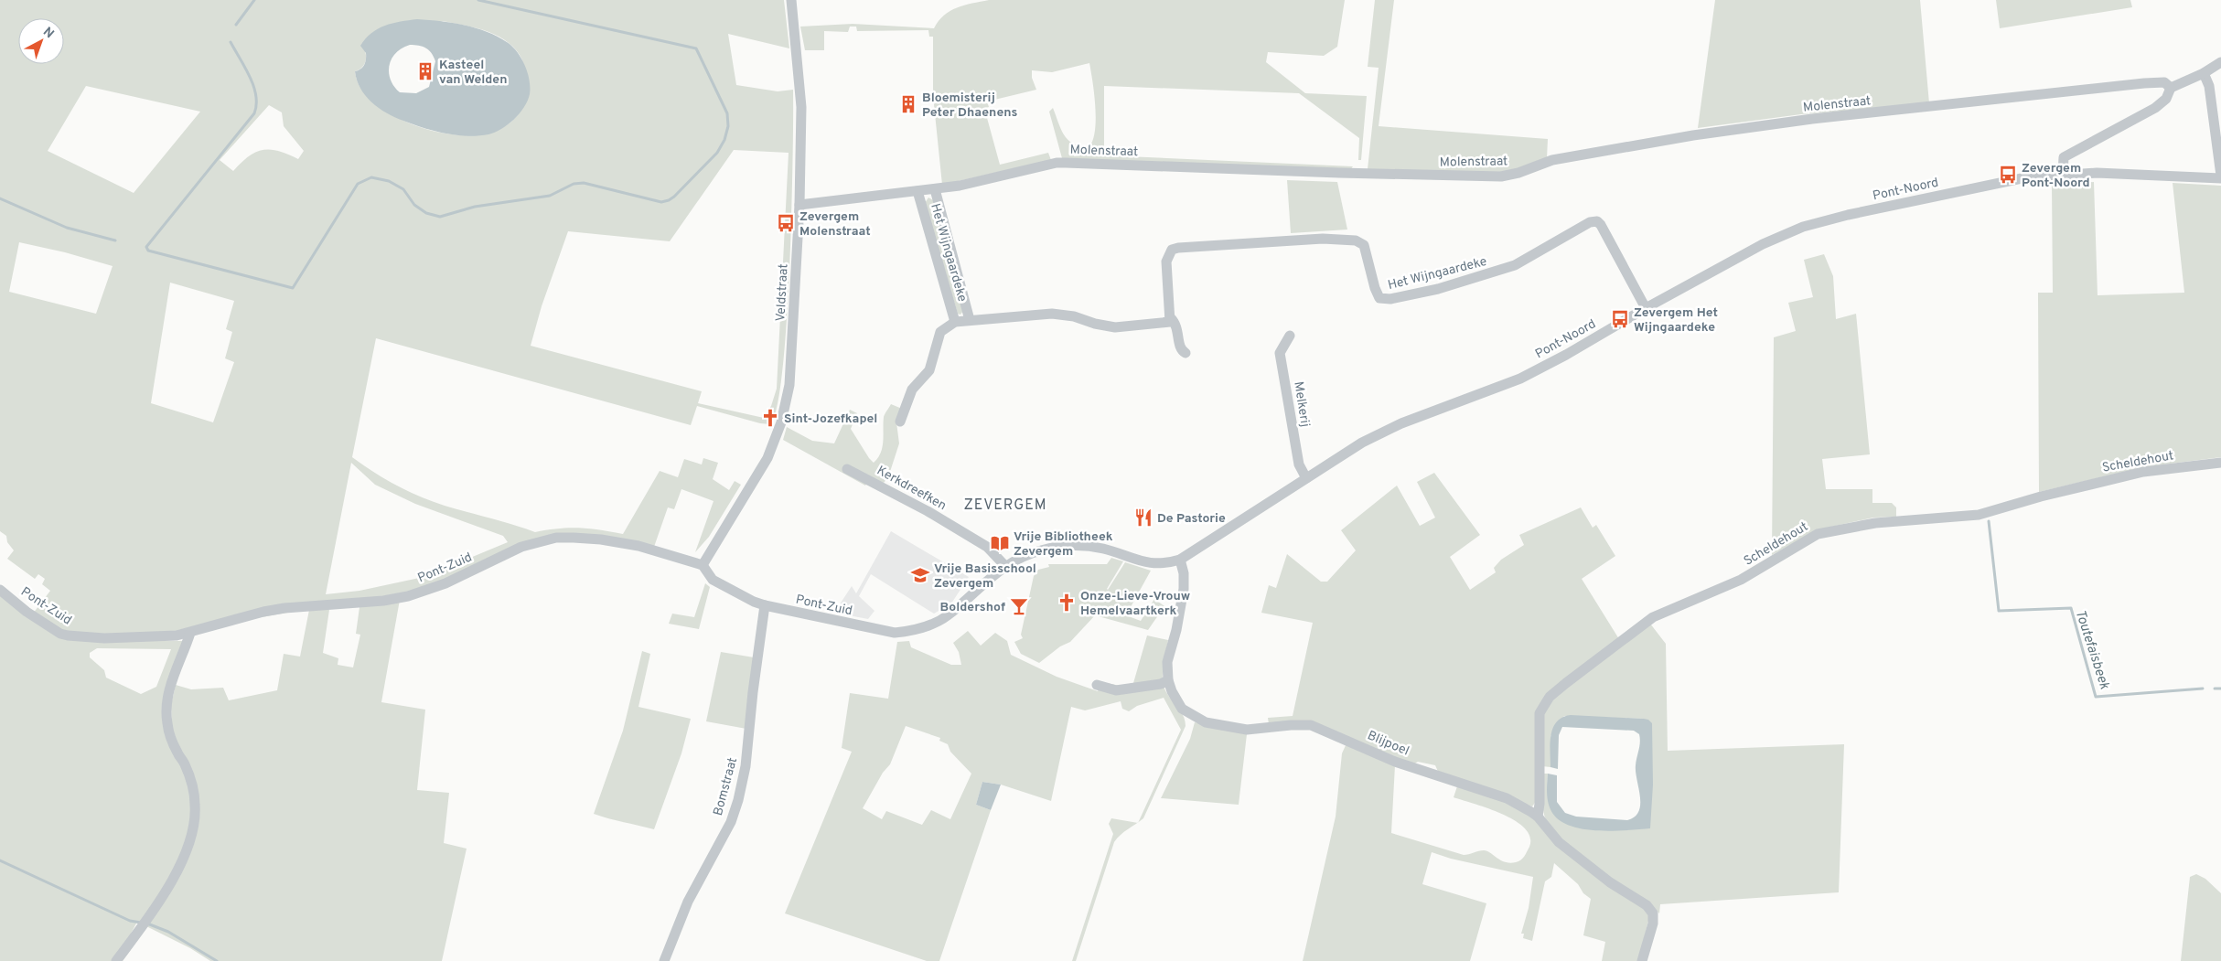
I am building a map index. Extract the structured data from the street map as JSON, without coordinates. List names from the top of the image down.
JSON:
{
  "streets": {
    "street": [
      "Molenstraat",
      "Pont-Noord",
      "Het Wijngaardeke",
      "Veldstraat",
      "Melkerij",
      "Scheldehout",
      "Kerkdreefken",
      "Pont-Zuid",
      "Blijpoel",
      "Bomstraat"
    ]
  },
  "crossings": [
    ["Molenstraat", "Het Wijngaardeke"],
    ["Molenstraat", "Veldstraat"],
    ["Pont-Noord", "Het Wijngaardeke"],
    ["Pont-Noord", "Melkerij"],
    ["Pont-Noord", "Pont-Zuid"],
    ["Pont-Noord", "Blijpoel"],
    ["Veldstraat", "Pont-Zuid"],
    ["Scheldehout", "Blijpoel"],
    ["Kerkdreefken", "Pont-Zuid"],
    ["Pont-Zuid", "Blijpoel"],
    ["Pont-Zuid", "Bomstraat"]
  ],
  "districts": ["ZEVERGEM"],
  "water": ["Toutefaisbeek"],
  "places": {
    "building": ["Kasteel van Welden", "Bloemisterij Peter Dhaenens"],
    "bus stop": ["Zevergem Pont-Noord", "Zevergem Molenstraat", "Zevergem Het Wijngaardeke"],
    "church": ["Sint-Jozefkapel", "Onze-Lieve-Vrouw Hemelvaartkerk"],
    "restaurant": ["De Pastorie"],
    "library": ["Vrije Bibliotheek Zevergem"],
    "school or university": ["Vrije Basisschool Zevergem"],
    "bar": ["Boldershof"]
  },
  "north": "top right"
}
